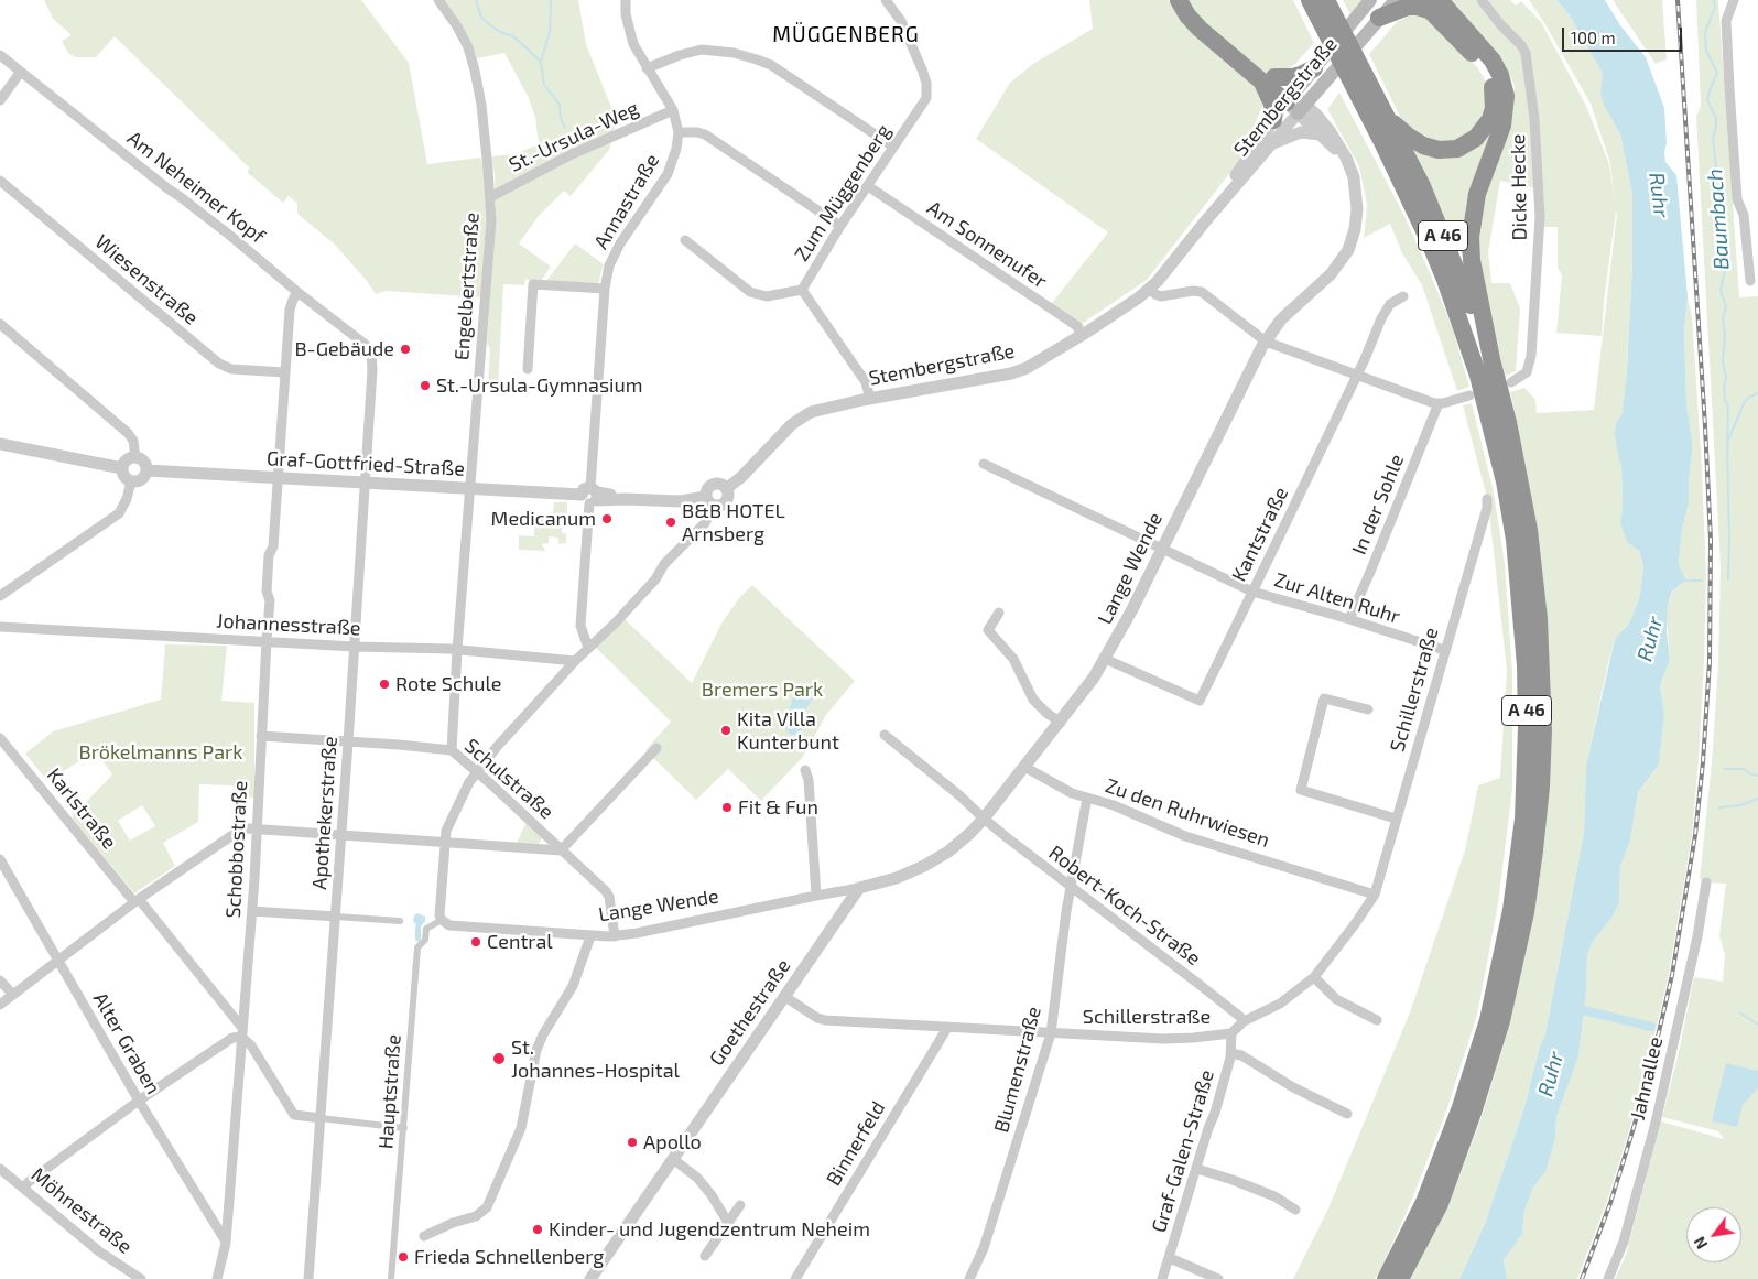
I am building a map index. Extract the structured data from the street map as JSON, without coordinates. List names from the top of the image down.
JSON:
{
  "streets": {
    "highway": ["A 46"],
    "main road": ["Stembergstraße"],
    "street": [
      "St.-Ursula-Weg",
      "Am Neheimer Kopf",
      "Dicke Hecke",
      "Zum Müggenberg",
      "Annastraße",
      "Am Sonnenufer",
      "Wiesenstraße",
      "Engelbertstraße",
      "Graf-Gottfried-Straße",
      "In der Sohle",
      "Kantstraße",
      "Lange Wende",
      "Zur Alten Ruhr",
      "Johannesstraße",
      "Schillerstraße",
      "Schulstraße",
      "Karlstraße",
      "Apothekerstraße",
      "Zu den Ruhrwiesen",
      "Schobbostraße",
      "Robert-Koch-Straße",
      "Goethestraße",
      "Alter Graben",
      "Blumenstraße",
      "Jahnallee",
      "Hauptstraße",
      "Binnerfeld",
      "Graf-Galen-Straße",
      "Möhnestraße"
    ]
  },
  "crossings": [
    ["Stembergstraße", "Zum Müggenberg"],
    ["Stembergstraße", "Am Sonnenufer"],
    ["Stembergstraße", "Graf-Gottfried-Straße"],
    ["Stembergstraße", "Lange Wende"],
    ["St.-Ursula-Weg", "Engelbertstraße"],
    ["Am Neheimer Kopf", "Apothekerstraße"],
    ["Am Neheimer Kopf", "Schobbostraße"],
    ["Zum Müggenberg", "Am Sonnenufer"],
    ["Annastraße", "Graf-Gottfried-Straße"],
    ["Wiesenstraße", "Schobbostraße"],
    ["Engelbertstraße", "Graf-Gottfried-Straße"],
    ["Engelbertstraße", "Johannesstraße"],
    ["Engelbertstraße", "Schulstraße"],
    ["Graf-Gottfried-Straße", "Apothekerstraße"],
    ["Graf-Gottfried-Straße", "Schobbostraße"],
    ["In der Sohle", "Zur Alten Ruhr"],
    ["Kantstraße", "Lange Wende"],
    ["Kantstraße", "Zur Alten Ruhr"],
    ["Lange Wende", "Zur Alten Ruhr"],
    ["Lange Wende", "Schulstraße"],
    ["Lange Wende", "Zu den Ruhrwiesen"],
    ["Lange Wende", "Robert-Koch-Straße"],
    ["Lange Wende", "Goethestraße"],
    ["Lange Wende", "Hauptstraße"],
    ["Zur Alten Ruhr", "Schillerstraße"],
    ["Johannesstraße", "Apothekerstraße"],
    ["Johannesstraße", "Schobbostraße"],
    ["Schillerstraße", "Zu den Ruhrwiesen"],
    ["Schillerstraße", "Robert-Koch-Straße"],
    ["Schillerstraße", "Goethestraße"],
    ["Schillerstraße", "Blumenstraße"],
    ["Schillerstraße", "Binnerfeld"],
    ["Schillerstraße", "Graf-Galen-Straße"],
    ["Schulstraße", "Apothekerstraße"],
    ["Schulstraße", "Schobbostraße"],
    ["Karlstraße", "Apothekerstraße"],
    ["Karlstraße", "Schobbostraße"],
    ["Karlstraße", "Hauptstraße"],
    ["Zu den Ruhrwiesen", "Blumenstraße"],
    ["Schobbostraße", "Alter Graben"],
    ["Robert-Koch-Straße", "Blumenstraße"]
  ],
  "districts": ["MÜGGENBERG"],
  "water": ["Ruhr", "Baumbach"],
  "parks": ["Bremers Park", "Brökelmanns Park"],
  "places": [
    "B-Gebäude",
    "St.-Ursula-Gymnasium",
    "Medicanum",
    "B&B HOTEL Arnsberg",
    "Rote Schule",
    "Kita Villa Kunterbunt",
    "Fit & Fun",
    "Central",
    "St. Johannes-Hospital",
    "Apollo",
    "Kinder- und Jugendzentrum Neheim",
    "Frieda Schnellenberg"
  ],
  "scale_bar": "100 m",
  "north": "bottom left"
}
